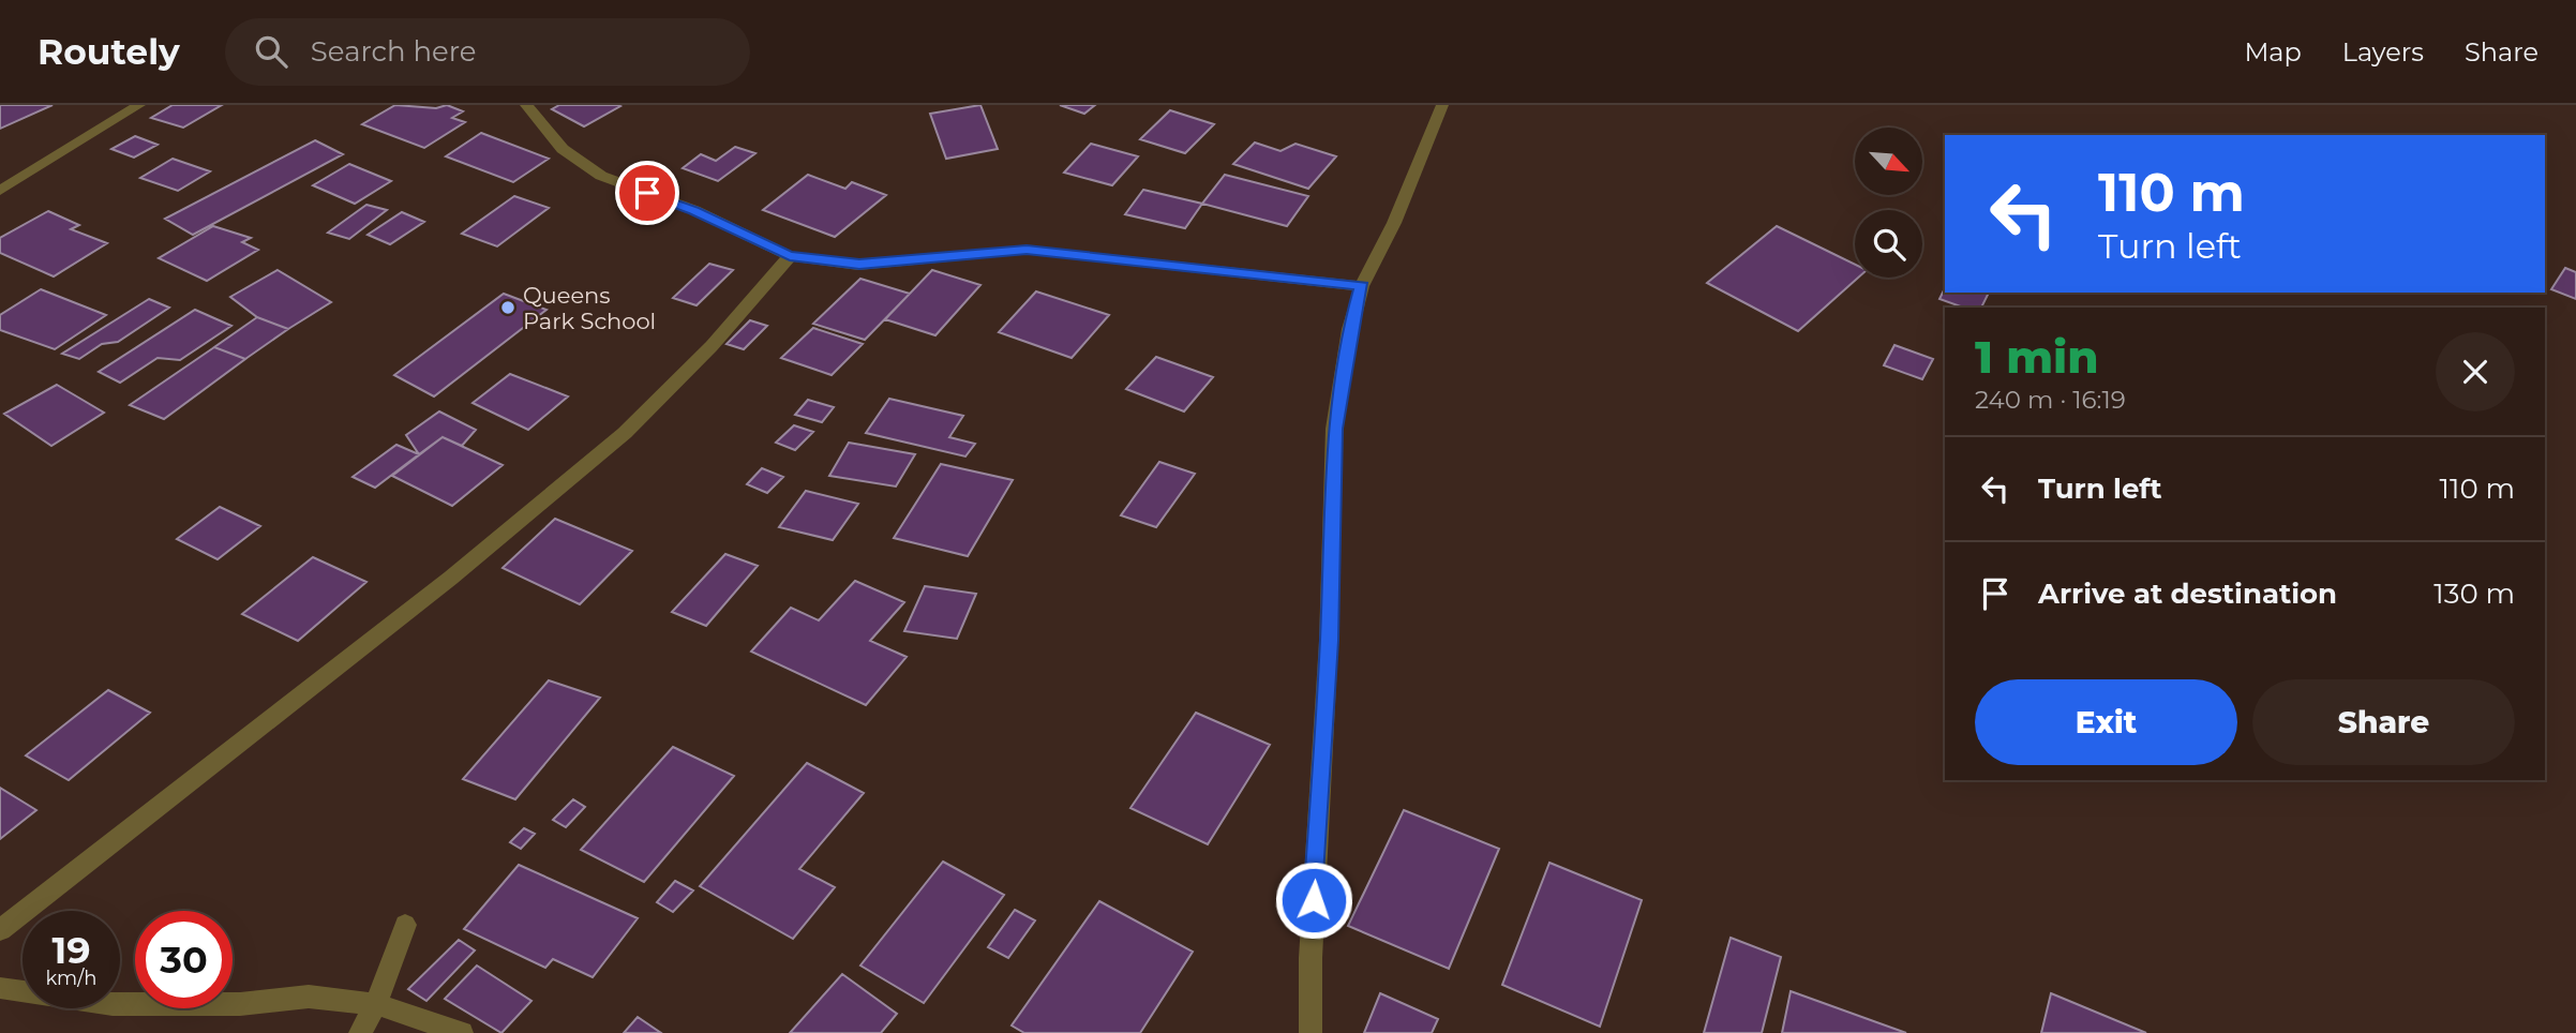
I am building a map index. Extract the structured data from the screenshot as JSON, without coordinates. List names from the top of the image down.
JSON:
{
  "places": ["Queens Park School"],
  "north": "bottom right",
  "page": {
    "header": "Routely",
    "search": "Search here",
    "nav": ["Map", "Layers", "Share"],
    "turn": ["110 m", "Turn left"],
    "heading": ["1 min", "240 m · 16:19"],
    "list": [
      {
        "name": "Turn left",
        "value": "110 m"
      },
      {
        "name": "Arrive at destination",
        "value": "130 m"
      }
    ],
    "buttons": ["Exit", "Share"],
    "speed": "19 km/h",
    "limit": "30"
  }
}
